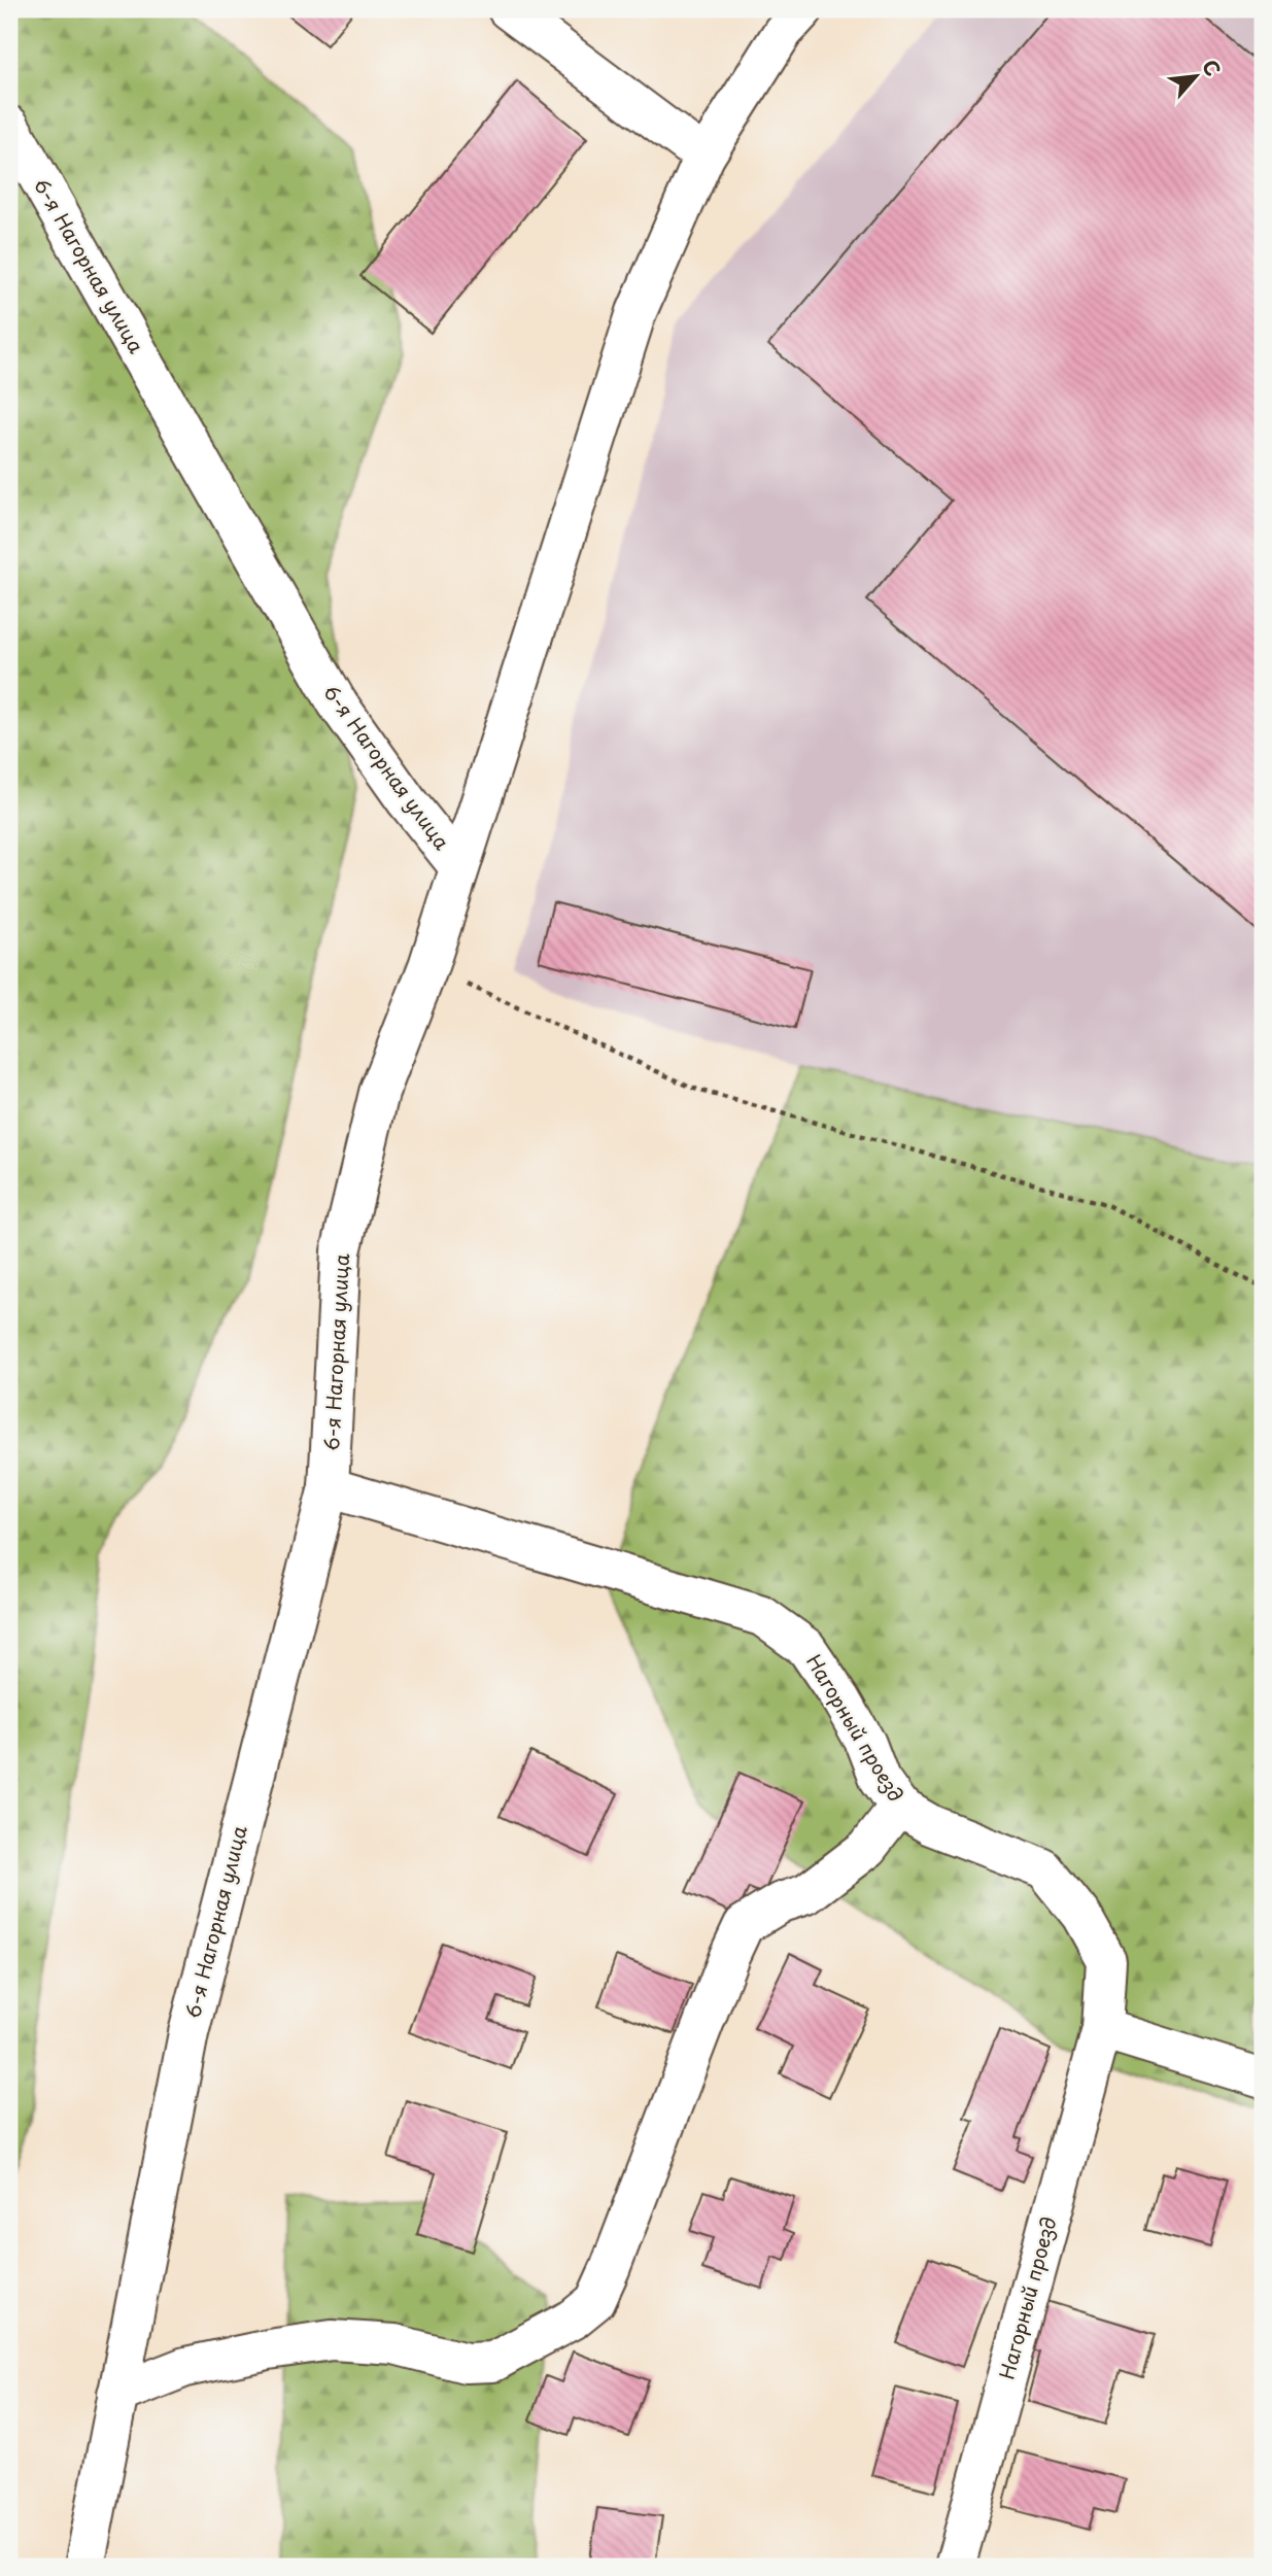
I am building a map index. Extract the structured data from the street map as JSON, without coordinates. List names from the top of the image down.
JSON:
{
  "streets": {
    "street": ["6-я Нагорная улица", "Нагорный проезд"]
  },
  "crossings": [
    ["6-я Нагорная улица", "Нагорный проезд"]
  ],
  "north": "top right"
}
